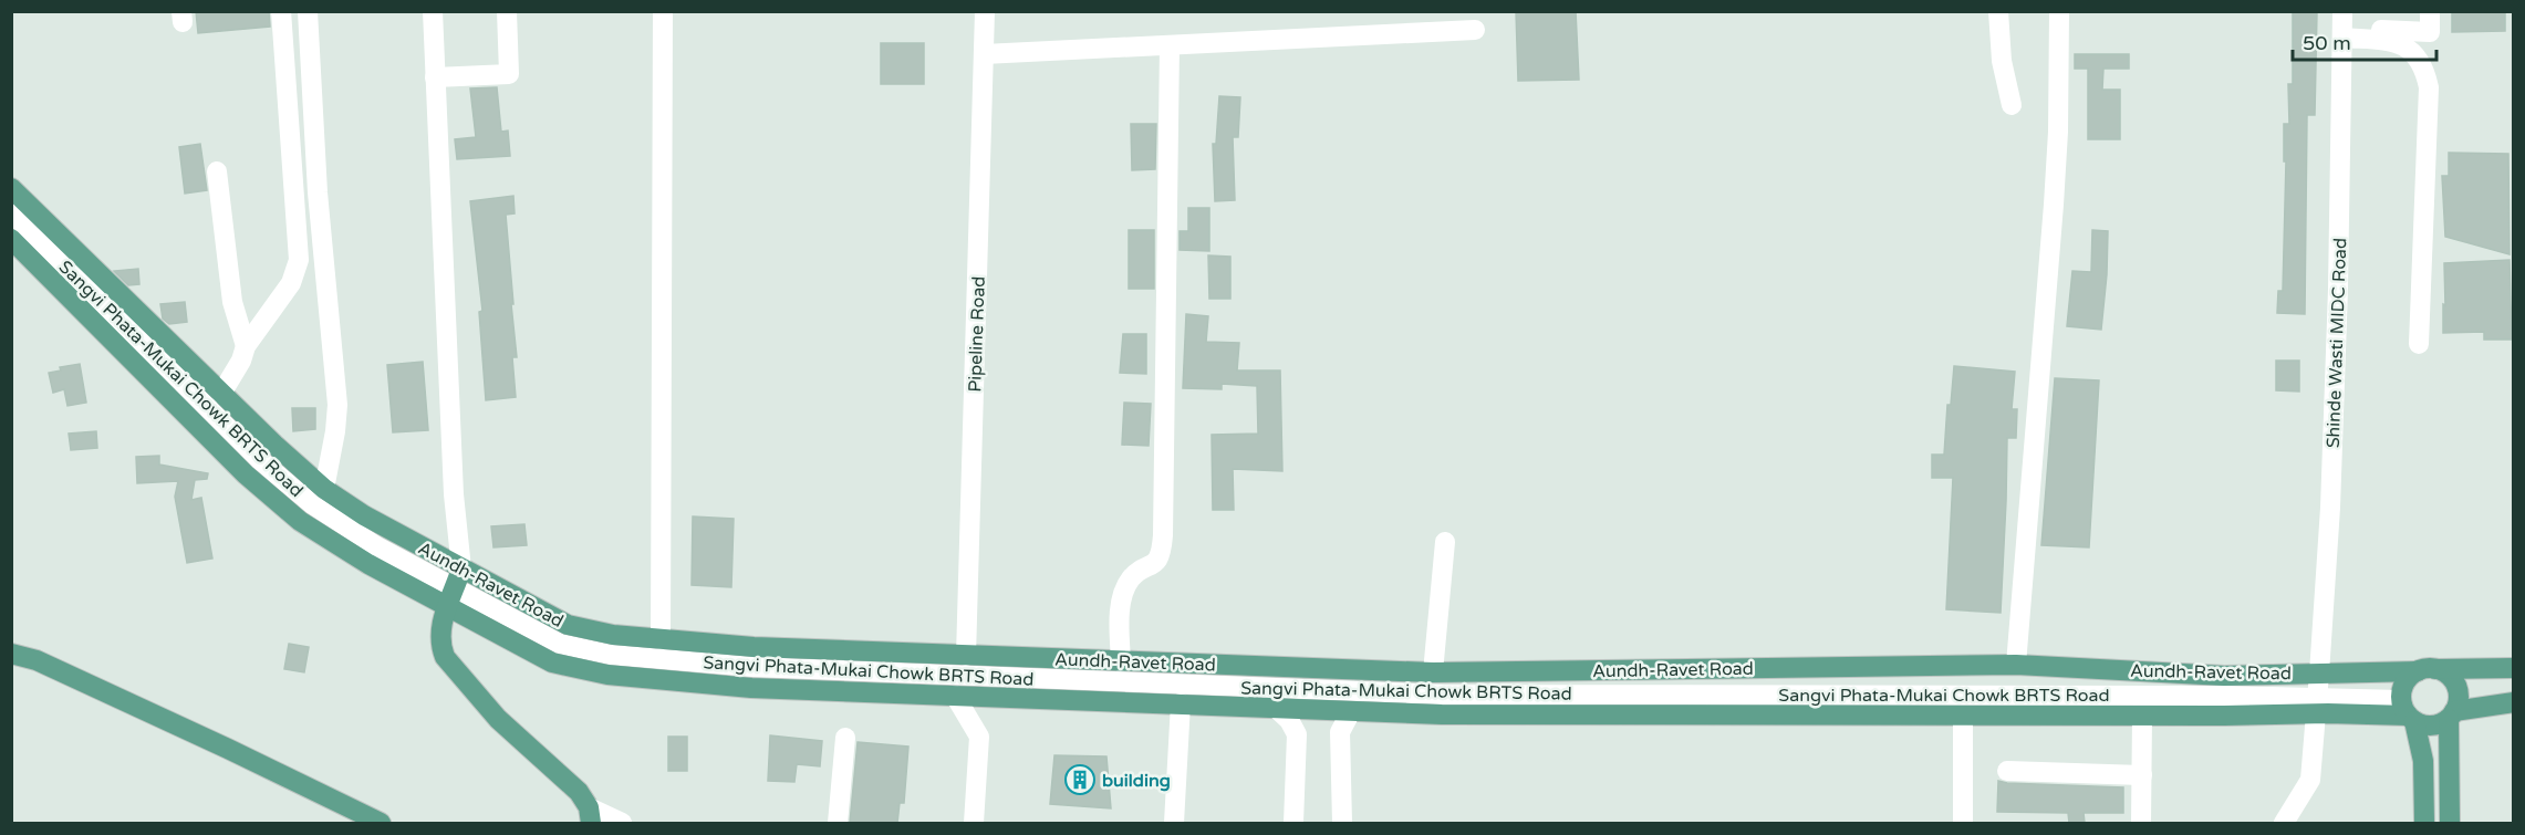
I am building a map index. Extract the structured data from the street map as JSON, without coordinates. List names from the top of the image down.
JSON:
{
  "streets": {
    "main road": ["Aundh-Ravet Road"],
    "street": ["Pipeline Road", "Shinde Wasti MIDC Road", "Sangvi Phata-Mukai Chowk BRTS Road"]
  },
  "crossings": [
    ["Pipeline Road", "Aundh-Ravet Road"],
    ["Shinde Wasti MIDC Road", "Sangvi Phata-Mukai Chowk BRTS Road"],
    ["Shinde Wasti MIDC Road", "Aundh-Ravet Road"]
  ],
  "places": {
    "building": ["building"]
  },
  "scale_bar": "50 m"
}
